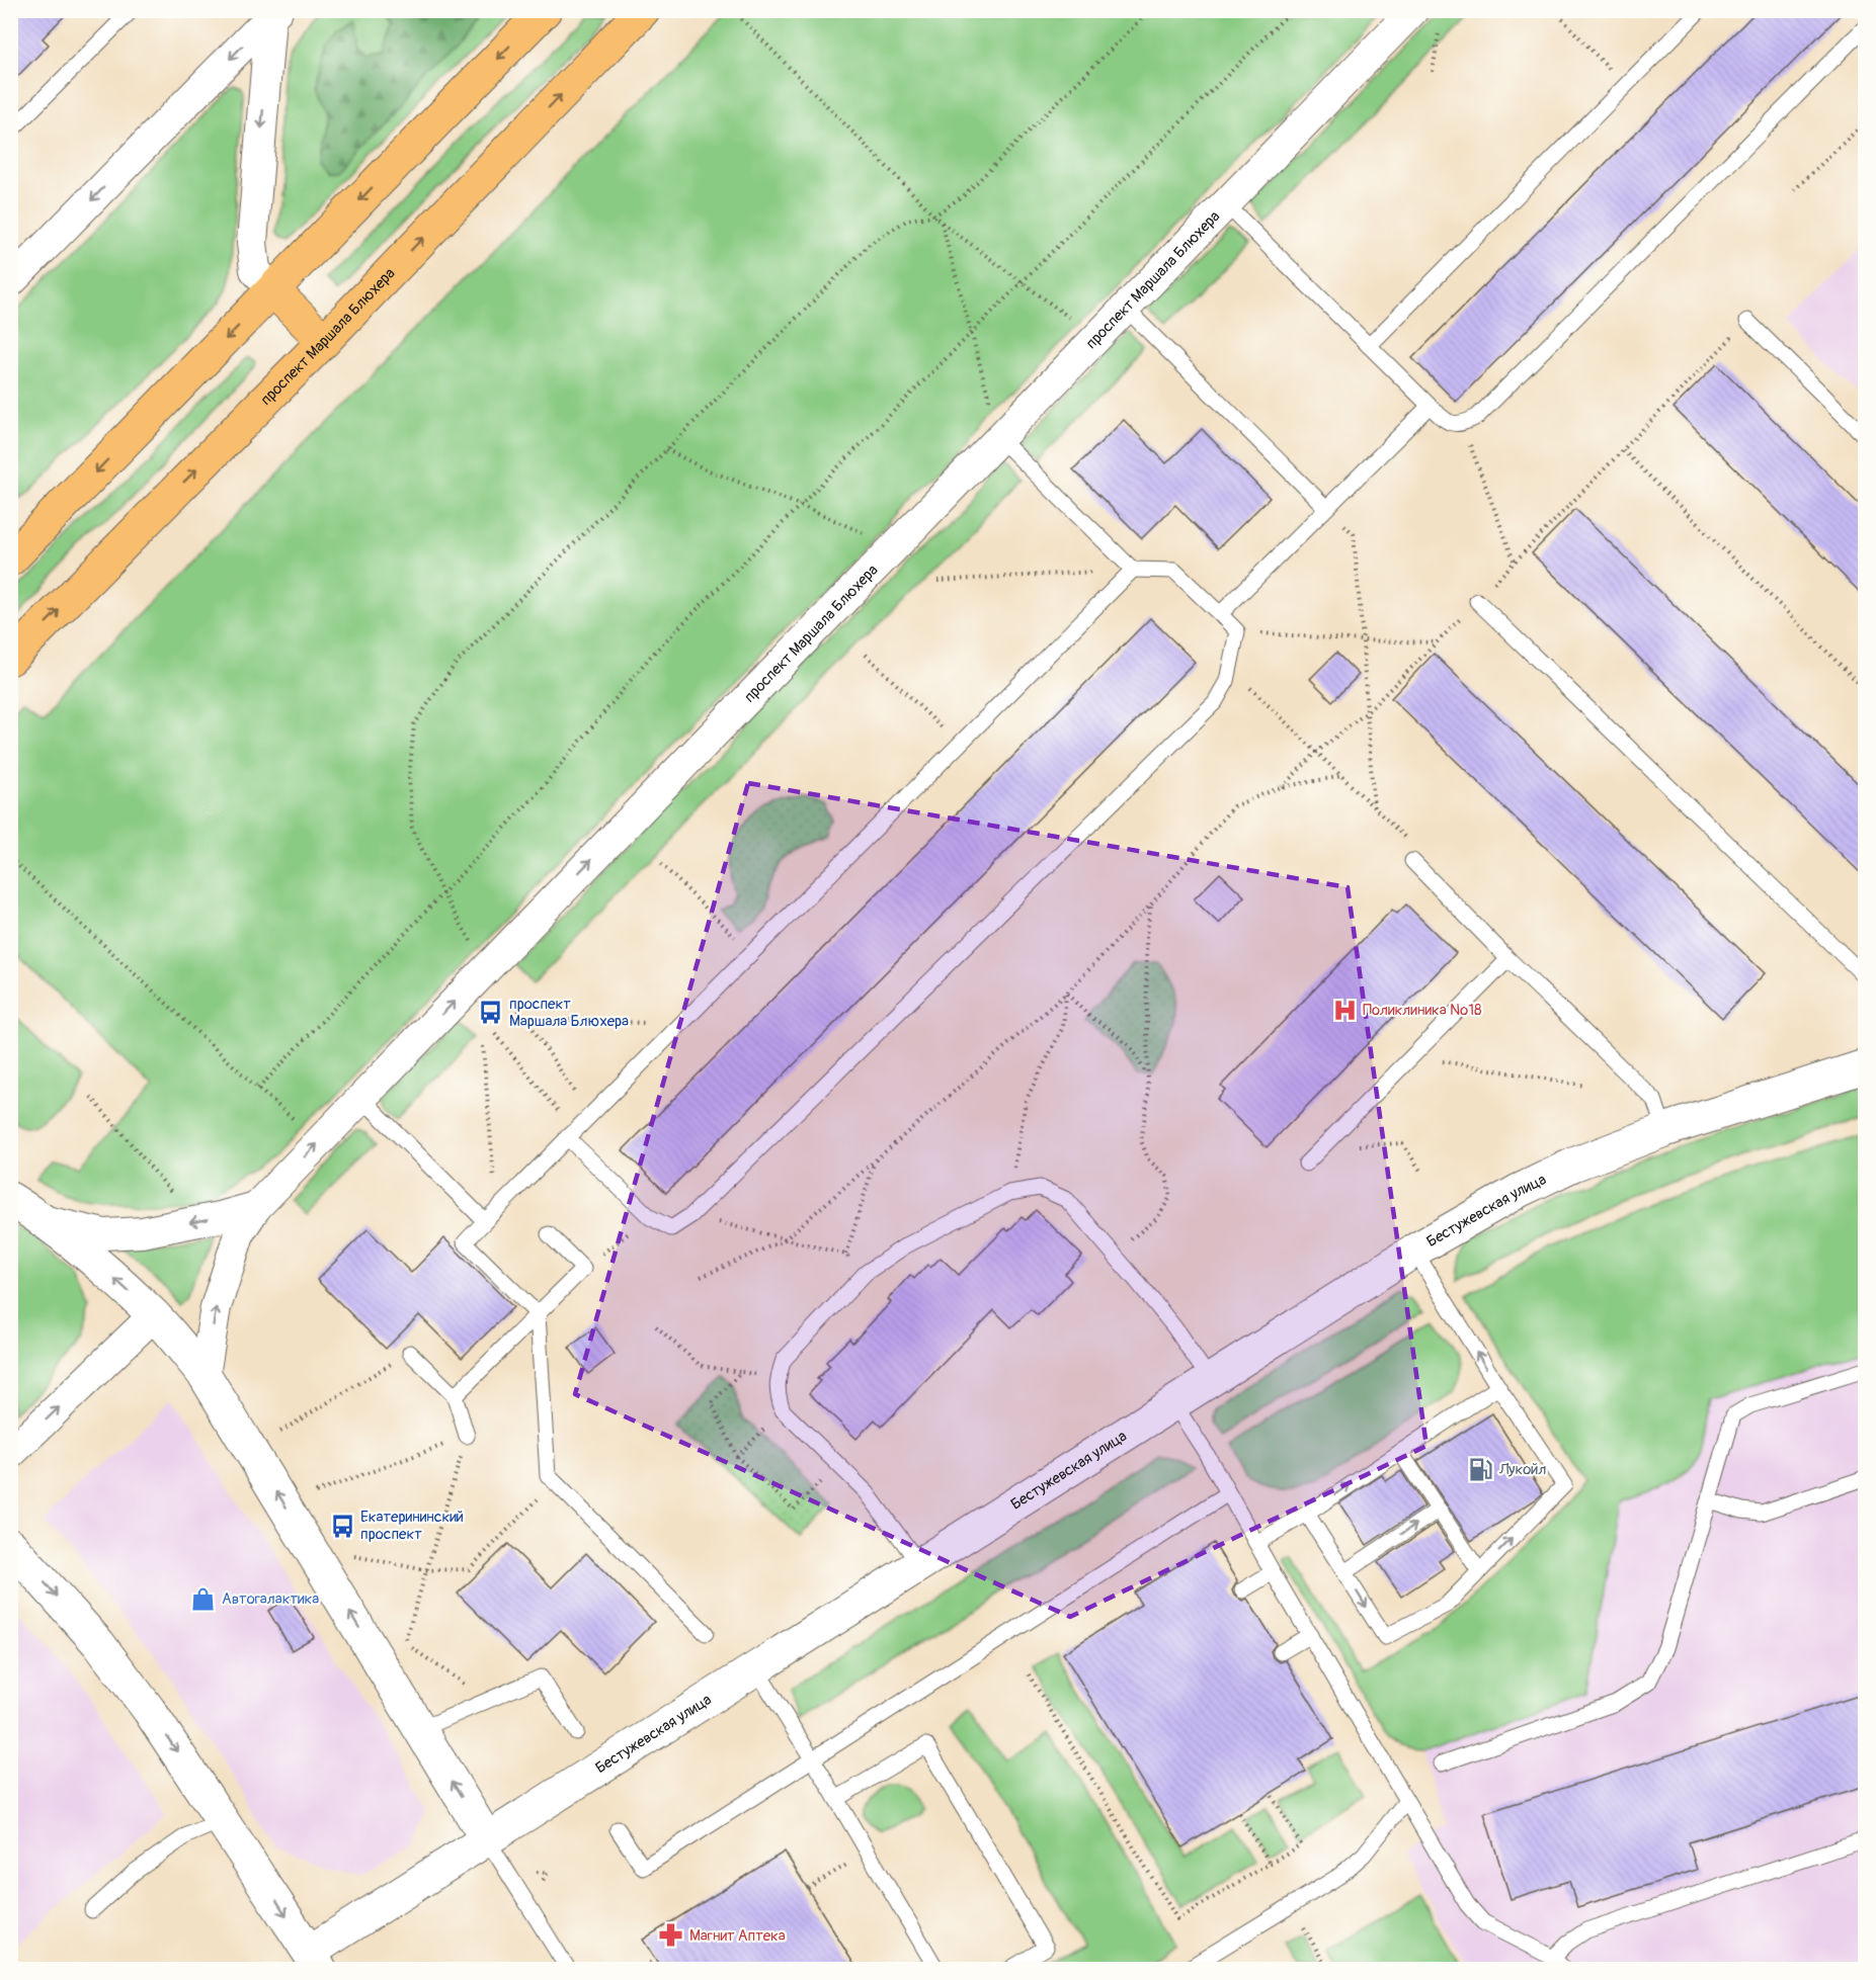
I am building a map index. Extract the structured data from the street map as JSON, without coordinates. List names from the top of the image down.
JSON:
{
  "streets": {
    "main road": ["проспект Маршала Блюхера"],
    "street": ["Бестужевская улица"]
  },
  "places": {
    "hospital": ["Поликлиника №18"],
    "bus stop": ["проспект Маршала Блюхера", "Екатерининский проспект"],
    "fuel station": ["Лукойл"],
    "shop": ["Автогалактика"],
    "pharmacy": ["Магнит Аптека"]
  }
}
